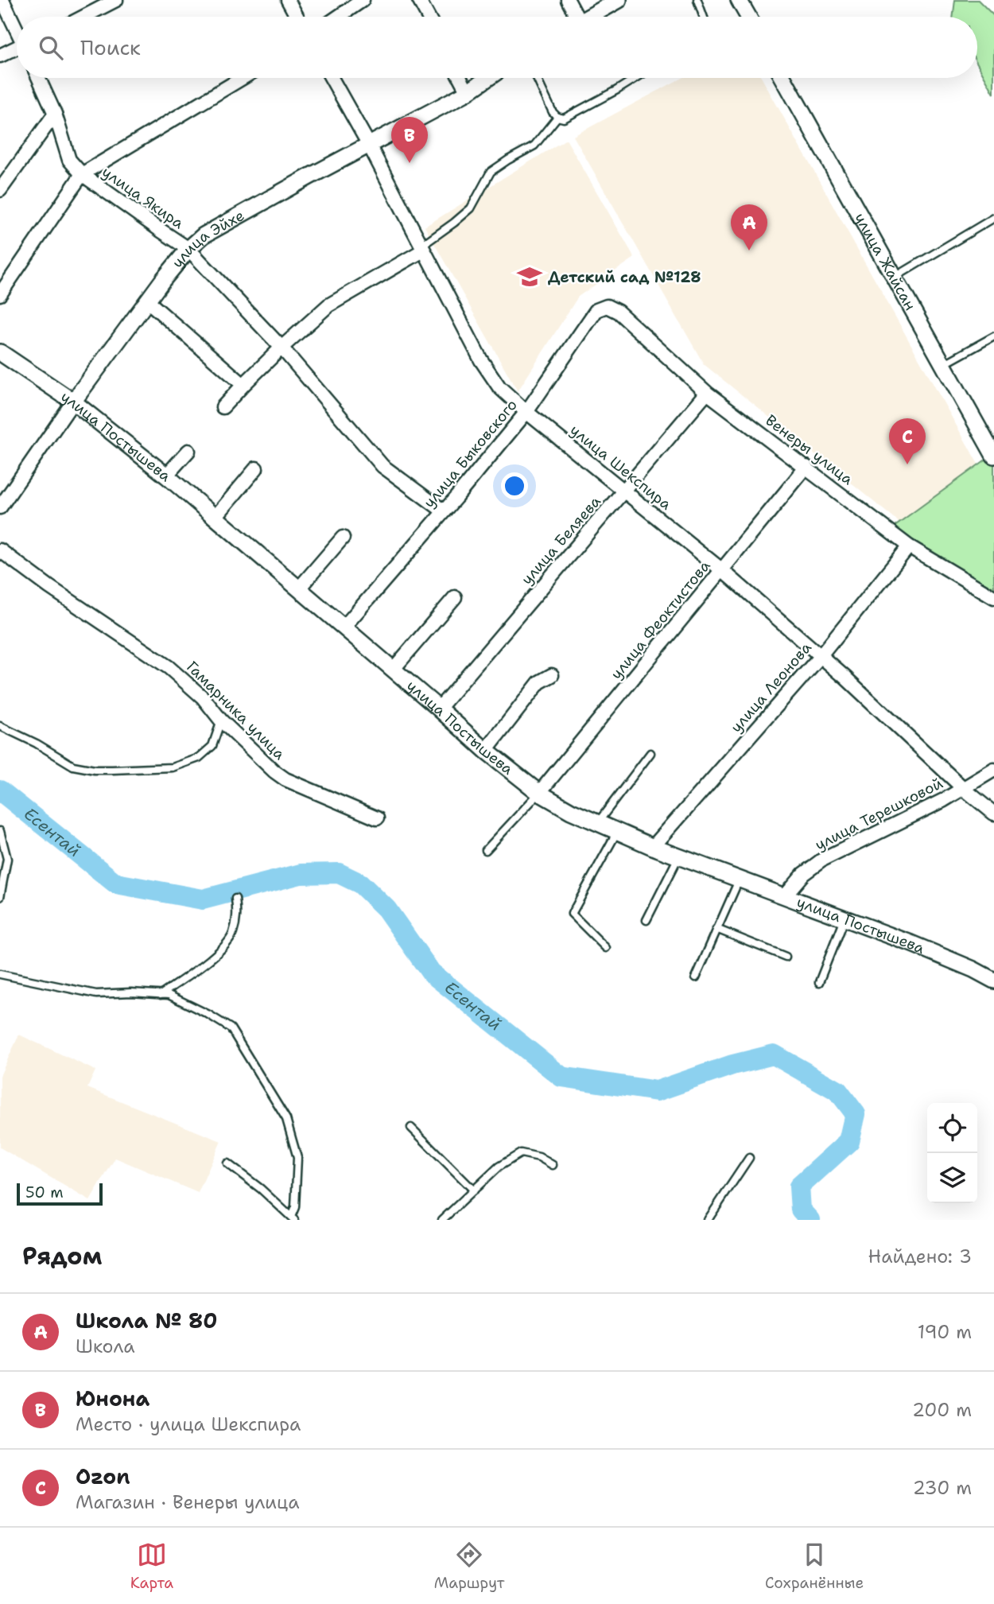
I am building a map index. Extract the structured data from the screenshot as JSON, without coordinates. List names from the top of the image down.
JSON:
{
  "streets": {
    "street": [
      "улица Якира",
      "улица Эйхе",
      "улица Жайсан",
      "улица Постышева",
      "Венеры улица",
      "улица Быковского",
      "улица Шекспира",
      "улица Беляева",
      "улица Феоктистова",
      "улица Леонова",
      "Гамарника улица",
      "улица Терешковой"
    ]
  },
  "crossings": [
    ["улица Якира", "улица Эйхе"],
    ["улица Якира", "улица Быковского"],
    ["улица Эйхе", "улица Постышева"],
    ["улица Эйхе", "улица Шекспира"],
    ["улица Постышева", "улица Быковского"],
    ["улица Постышева", "улица Беляева"],
    ["улица Постышева", "улица Феоктистова"],
    ["улица Постышева", "улица Леонова"],
    ["улица Постышева", "улица Терешковой"],
    ["Венеры улица", "улица Быковского"],
    ["Венеры улица", "улица Беляева"],
    ["Венеры улица", "улица Феоктистова"],
    ["Венеры улица", "улица Леонова"],
    ["улица Быковского", "улица Шекспира"],
    ["улица Шекспира", "улица Беляева"],
    ["улица Шекспира", "улица Феоктистова"],
    ["улица Шекспира", "улица Леонова"],
    ["улица Шекспира", "улица Терешковой"]
  ],
  "water": ["Есентай"],
  "places": {
    "school or university": ["Детский сад №128"]
  },
  "scale_bar": "50 m",
  "page": {
    "search": "Поиск",
    "pins": ["B", "A", "C"],
    "scale": "50 m",
    "heading": ["Рядом", "Найдено: 3"],
    "list": [
      {
        "mark": "A",
        "name": "Школа № 80",
        "note": "Школа",
        "value": "190 m"
      },
      {
        "mark": "B",
        "name": "Юнона",
        "note": "Место · улица Шекспира",
        "value": "200 m"
      },
      {
        "mark": "C",
        "name": "Ozon",
        "note": "Магазин · Венеры улица",
        "value": "230 m"
      }
    ],
    "nav": ["Карта", "Маршрут", "Сохранённые"]
  }
}
